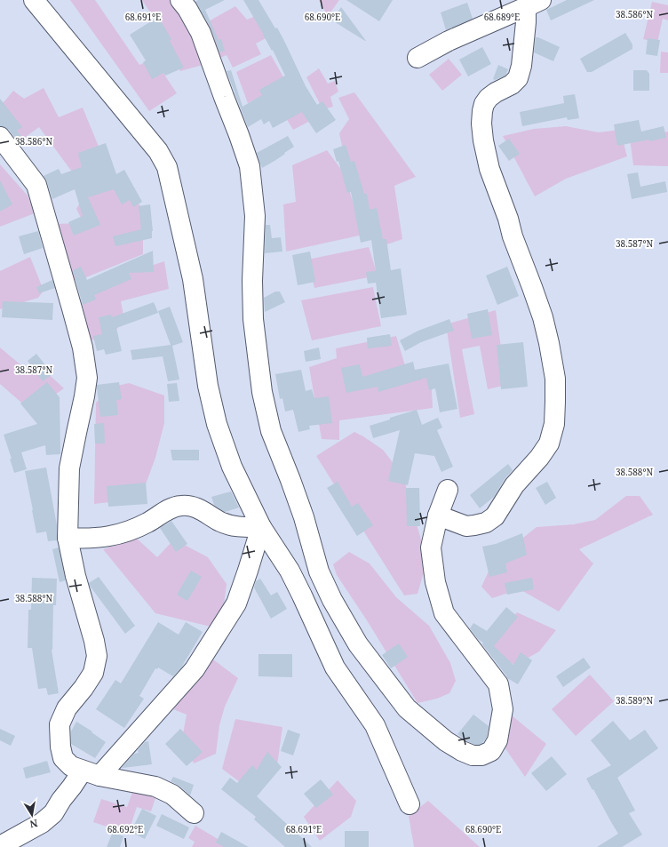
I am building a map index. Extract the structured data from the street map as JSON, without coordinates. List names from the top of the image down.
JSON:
{
  "north": "bottom",
  "coordinates": [
    "38.586°N",
    "68.691°E",
    "68.690°E",
    "68.689°E",
    "38.587°N",
    "38.588°N",
    "38.589°N",
    "68.692°E"
  ]
}
